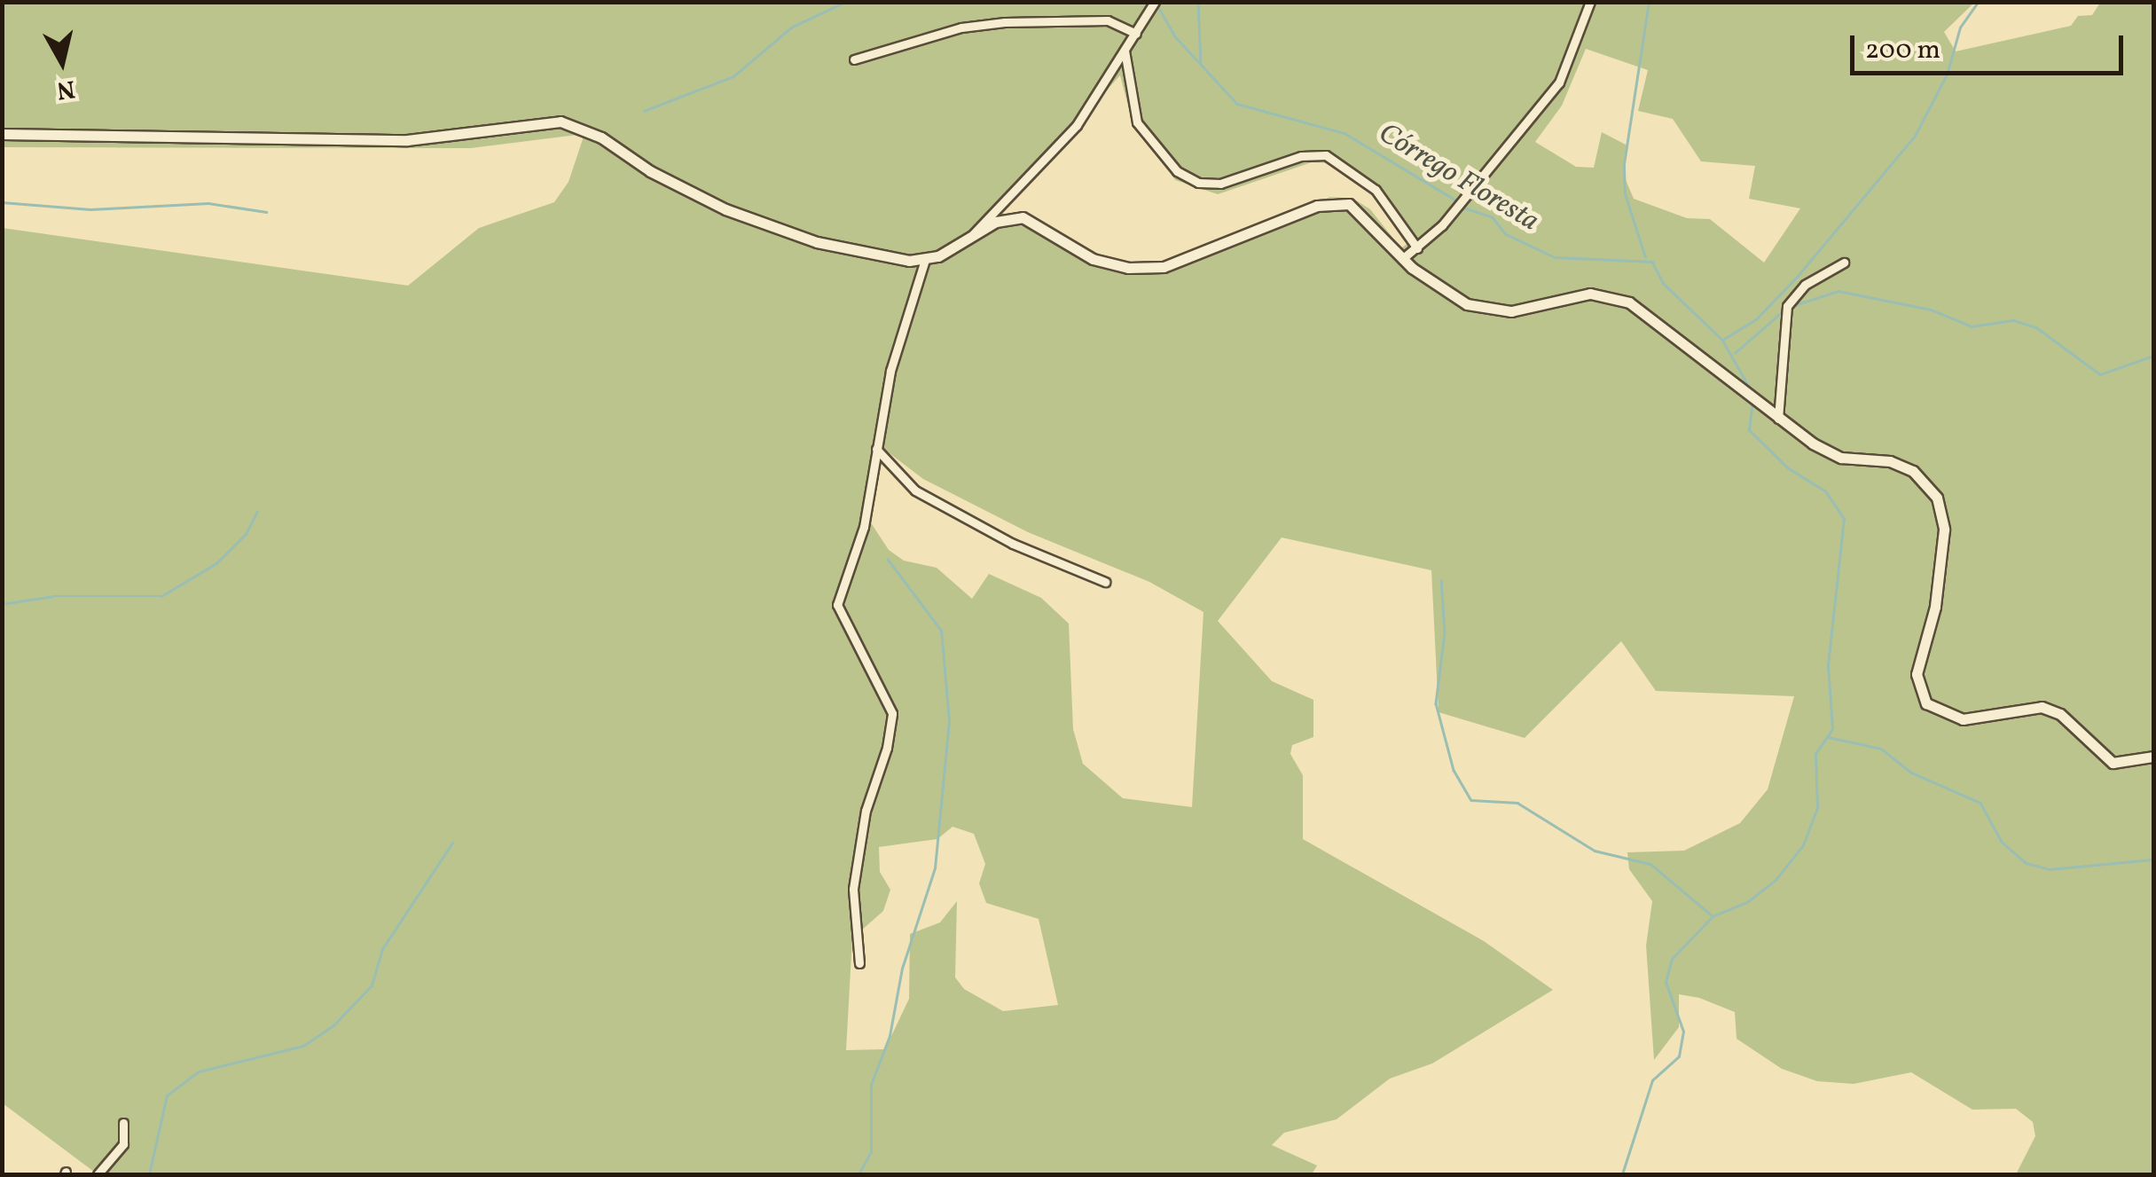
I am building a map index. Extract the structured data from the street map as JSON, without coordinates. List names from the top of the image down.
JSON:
{
  "water": ["Córrego Floresta"],
  "scale_bar": "200 m",
  "north": "bottom"
}
